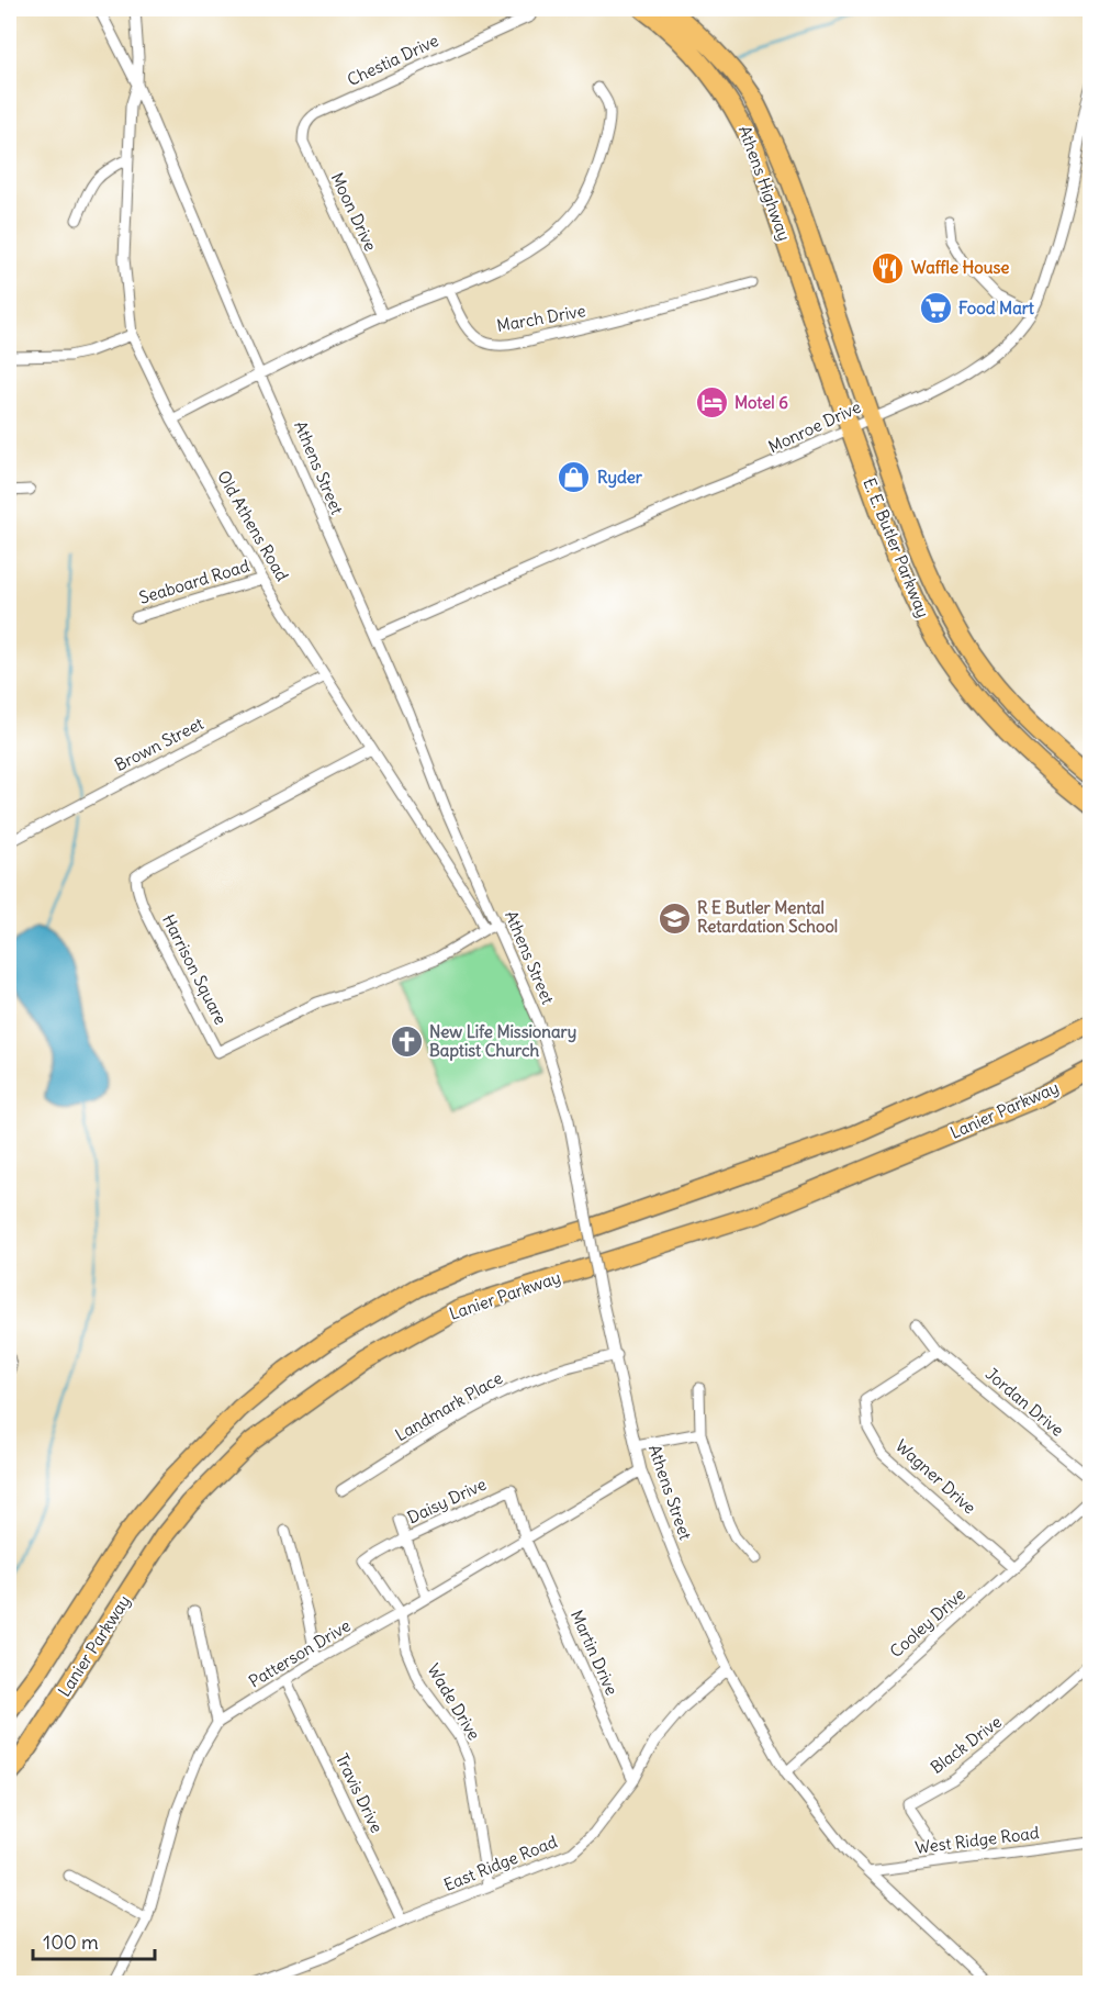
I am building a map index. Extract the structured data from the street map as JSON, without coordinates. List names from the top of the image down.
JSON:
{
  "streets": {
    "highway": ["Athens Highway", "E. E. Butler Parkway", "Lanier Parkway"],
    "street": [
      "Chestia Drive",
      "Moon Drive",
      "March Drive",
      "Monroe Drive",
      "Athens Street",
      "Old Athens Road",
      "Seaboard Road",
      "Brown Street",
      "Harrison Square",
      "Jordan Drive",
      "Landmark Place",
      "Wagner Drive",
      "Daisy Drive",
      "Cooley Drive",
      "Martin Drive",
      "Patterson Drive",
      "Wade Drive",
      "Black Drive",
      "Travis Drive",
      "West Ridge Road",
      "East Ridge Road"
    ]
  },
  "crossings": [
    ["Chestia Drive", "Moon Drive"],
    ["Athens Highway", "E. E. Butler Parkway"],
    ["Monroe Drive", "Athens Street"],
    ["Monroe Drive", "E. E. Butler Parkway"],
    ["Athens Street", "Old Athens Road"],
    ["Athens Street", "Landmark Place"],
    ["Athens Street", "Cooley Drive"],
    ["Athens Street", "Patterson Drive"],
    ["Athens Street", "West Ridge Road"],
    ["Athens Street", "East Ridge Road"],
    ["Old Athens Road", "Seaboard Road"],
    ["Old Athens Road", "Brown Street"],
    ["Old Athens Road", "Harrison Square"],
    ["Jordan Drive", "Wagner Drive"],
    ["Wagner Drive", "Cooley Drive"],
    ["Daisy Drive", "Martin Drive"],
    ["Daisy Drive", "Patterson Drive"],
    ["Martin Drive", "Patterson Drive"],
    ["Martin Drive", "East Ridge Road"],
    ["Patterson Drive", "Wade Drive"],
    ["Patterson Drive", "Travis Drive"],
    ["Wade Drive", "East Ridge Road"],
    ["Black Drive", "West Ridge Road"],
    ["Travis Drive", "East Ridge Road"]
  ],
  "places": {
    "restaurant": ["Waffle House"],
    "supermarket": ["Food Mart"],
    "hotel": ["Motel 6"],
    "shop": ["Ryder"],
    "school or university": ["R E Butler Mental Retardation School"],
    "church": ["New Life Missionary Baptist Church"]
  },
  "scale_bar": "100 m"
}
